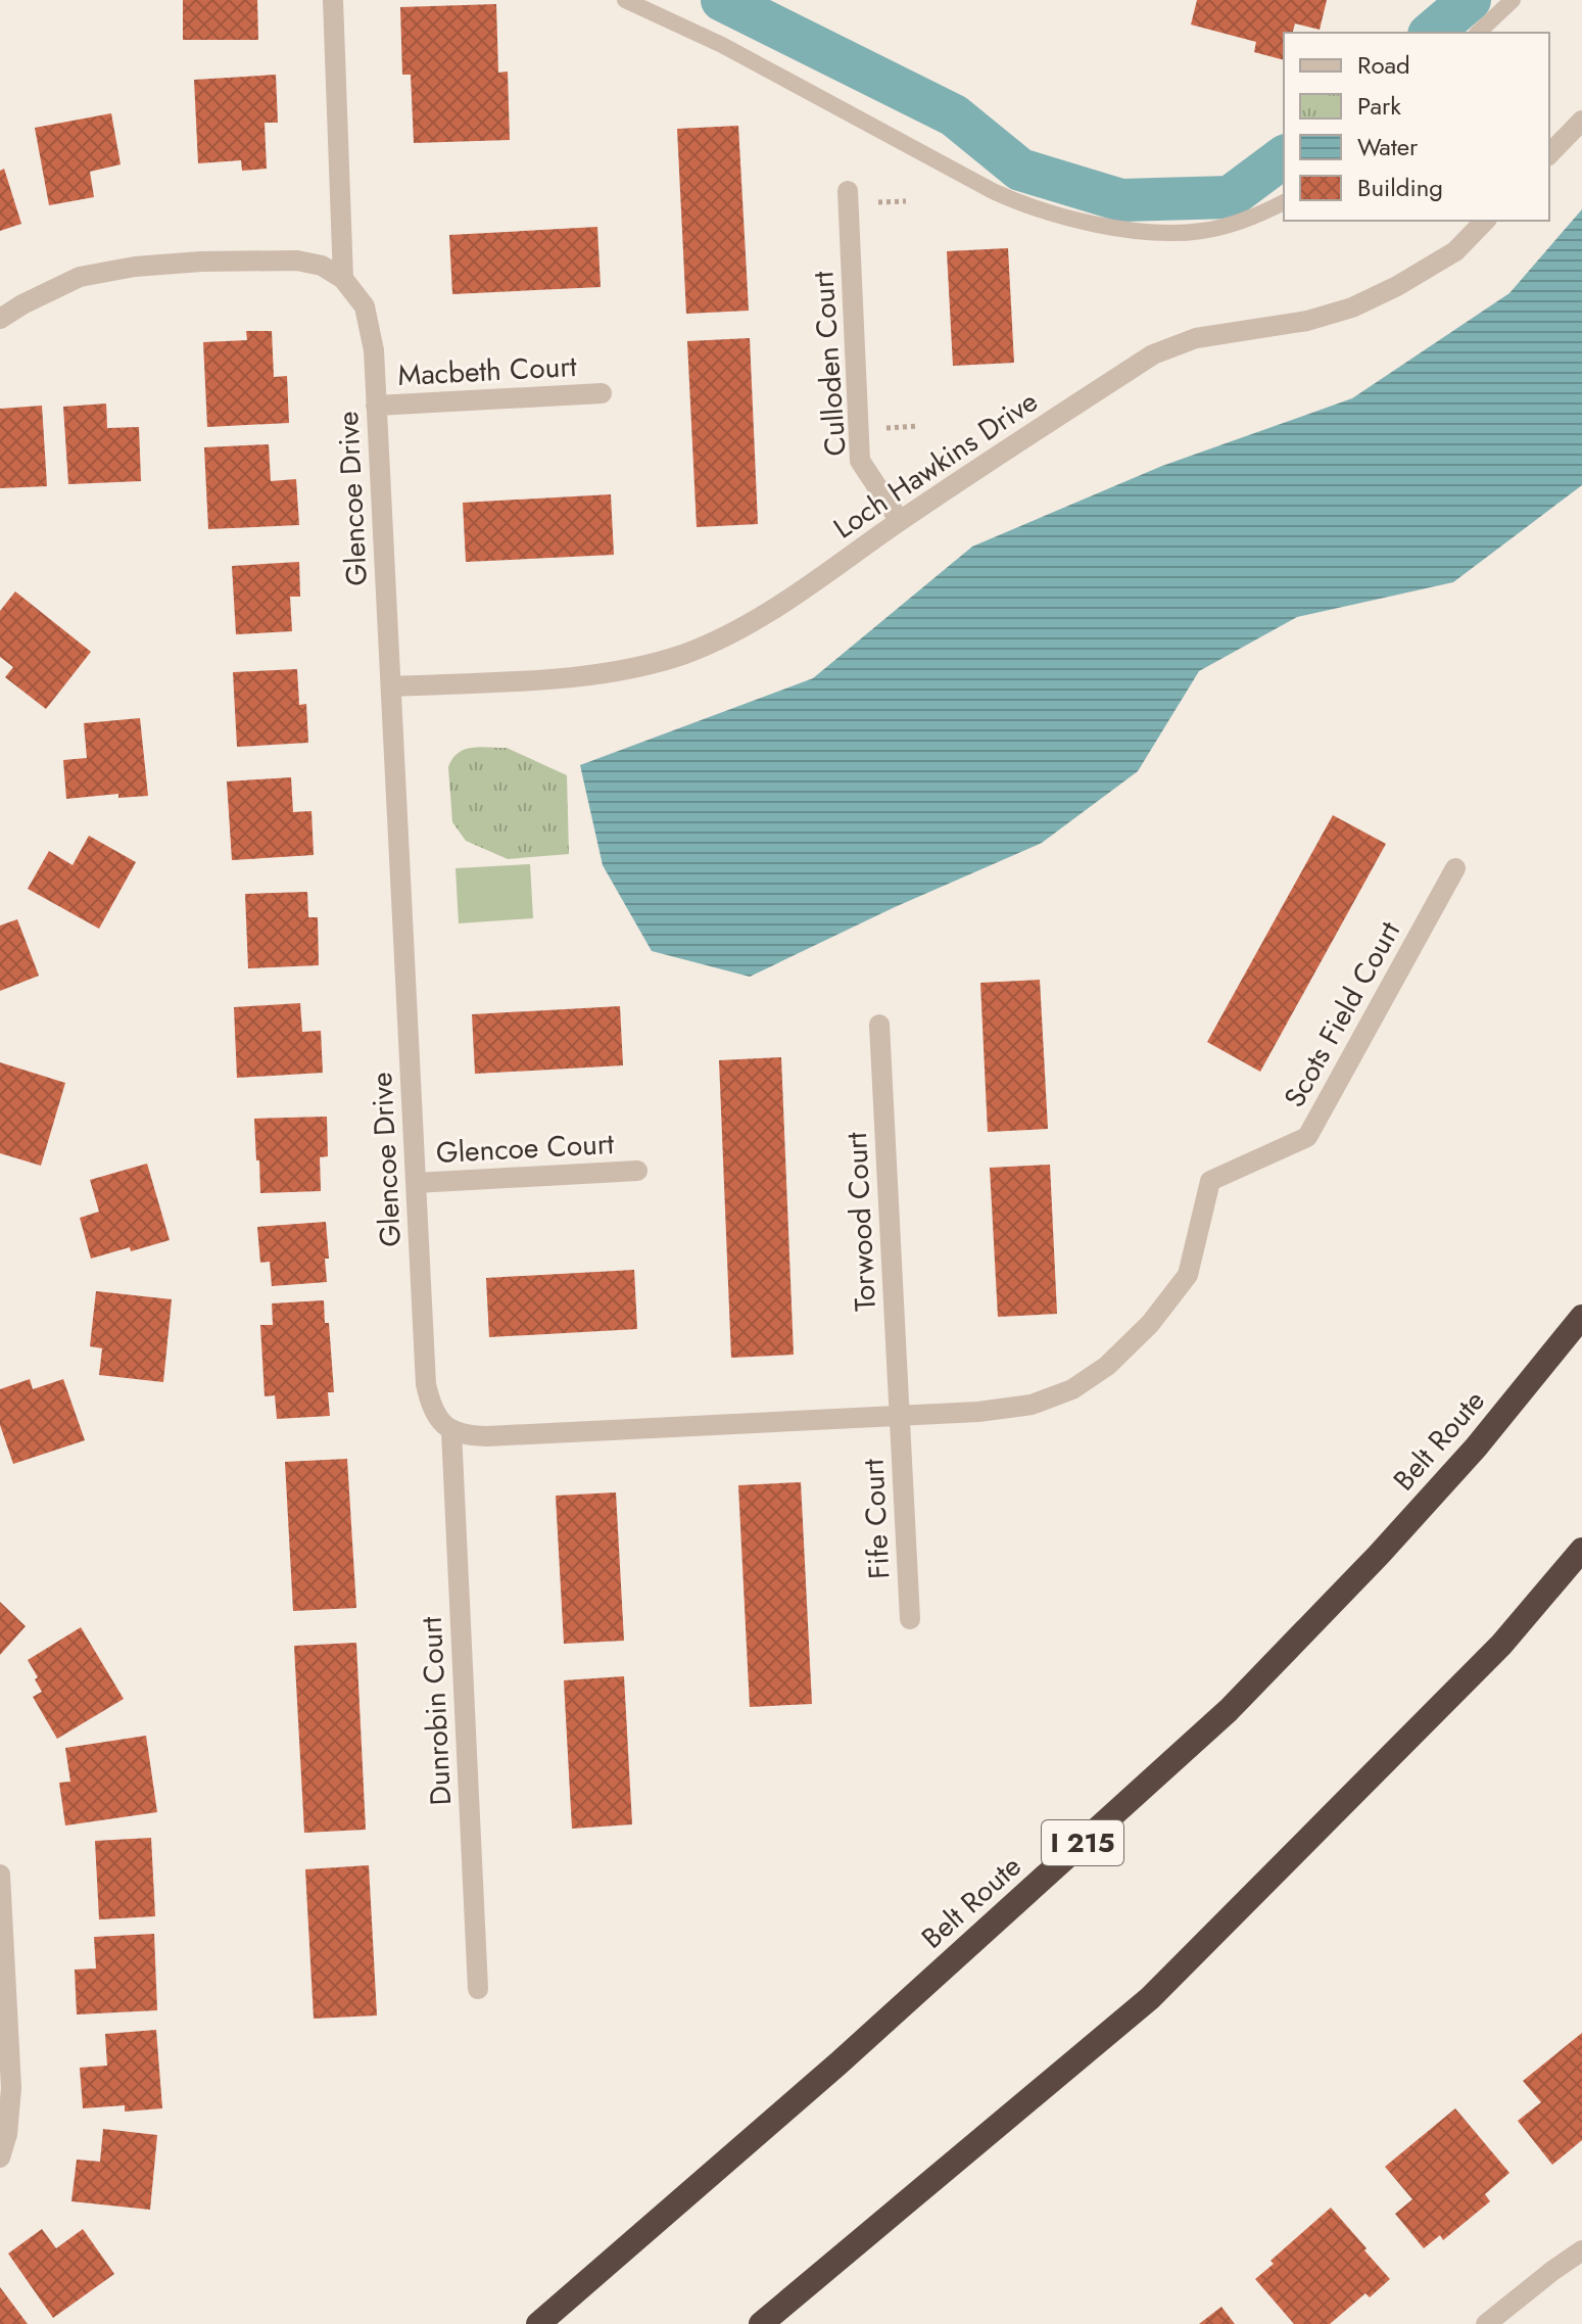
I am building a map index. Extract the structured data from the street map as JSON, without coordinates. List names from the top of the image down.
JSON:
{
  "streets": {
    "highway": ["Belt Route", "I 215"],
    "street": [
      "Culloden Court",
      "Macbeth Court",
      "Loch Hawkins Drive",
      "Glencoe Drive",
      "Scots Field Court",
      "Glencoe Court",
      "Torwood Court",
      "Fife Court",
      "Dunrobin Court"
    ]
  },
  "crossings": [
    ["Culloden Court", "Loch Hawkins Drive"],
    ["Macbeth Court", "Glencoe Drive"],
    ["Loch Hawkins Drive", "Glencoe Drive"],
    ["Glencoe Drive", "Glencoe Court"],
    ["Glencoe Drive", "Dunrobin Court"],
    ["Scots Field Court", "Torwood Court"],
    ["Scots Field Court", "Fife Court"],
    ["Torwood Court", "Fife Court"]
  ],
  "legend": [
    "Road",
    "Park",
    "Water",
    "Building"
  ]
}
